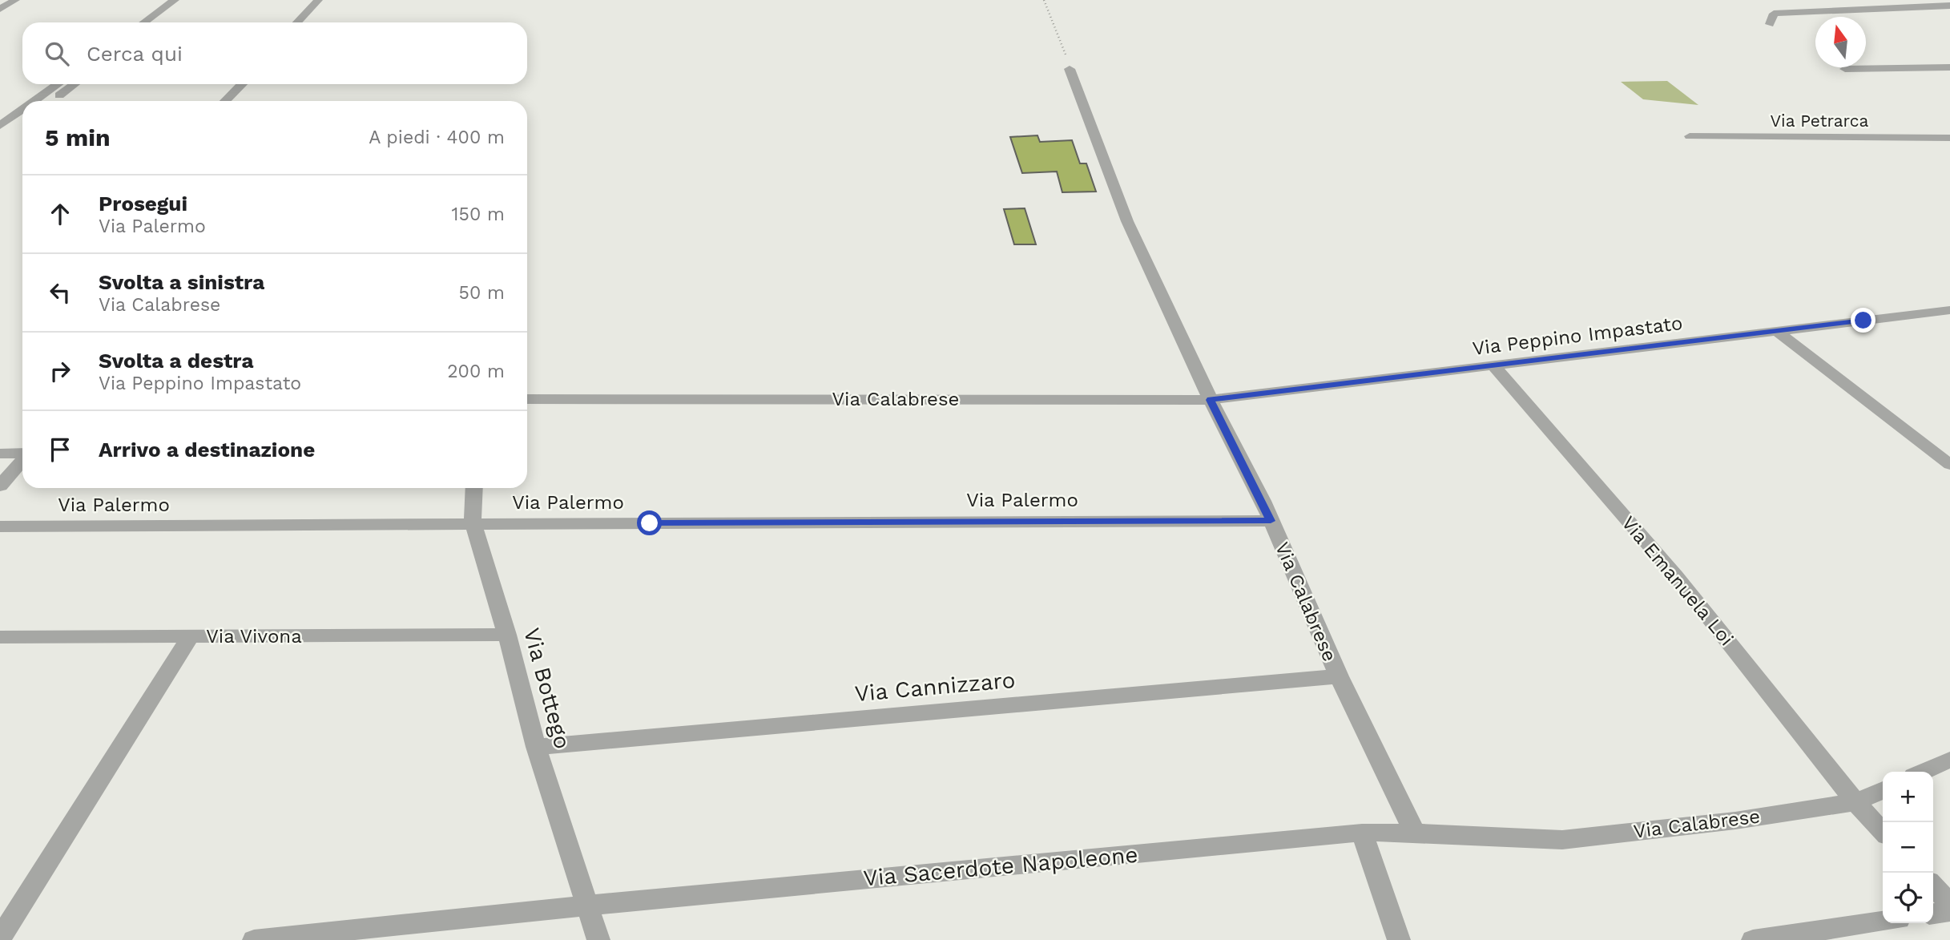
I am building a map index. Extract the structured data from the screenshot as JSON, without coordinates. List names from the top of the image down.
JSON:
{
  "streets": {
    "street": [
      "Via Petrarca",
      "Via Peppino Impastato",
      "Via Calabrese",
      "Via Palermo",
      "Via Emanuela Loi",
      "Via Vivona",
      "Via Cannizzaro",
      "Via Bottego",
      "Via Sacerdote Napoleone"
    ]
  },
  "crossings": [
    ["Via Peppino Impastato", "Via Calabrese"],
    ["Via Peppino Impastato", "Via Emanuela Loi"],
    ["Via Calabrese", "Via Palermo"],
    ["Via Calabrese", "Via Emanuela Loi"],
    ["Via Calabrese", "Via Cannizzaro"],
    ["Via Calabrese", "Via Sacerdote Napoleone"],
    ["Via Palermo", "Via Bottego"],
    ["Via Vivona", "Via Bottego"],
    ["Via Cannizzaro", "Via Bottego"],
    ["Via Bottego", "Via Sacerdote Napoleone"]
  ],
  "north": "top",
  "page": {
    "search": "Cerca qui",
    "heading": ["5 min", "A piedi · 400 m"],
    "list": [
      ["Prosegui", "Via Palermo", "150 m"],
      ["Svolta a sinistra", "Via Calabrese", "50 m"],
      ["Svolta a destra", "Via Peppino Impastato", "200 m"],
      "Arrivo a destinazione"
    ],
    "map_buttons": ["+", "−"]
  }
}
